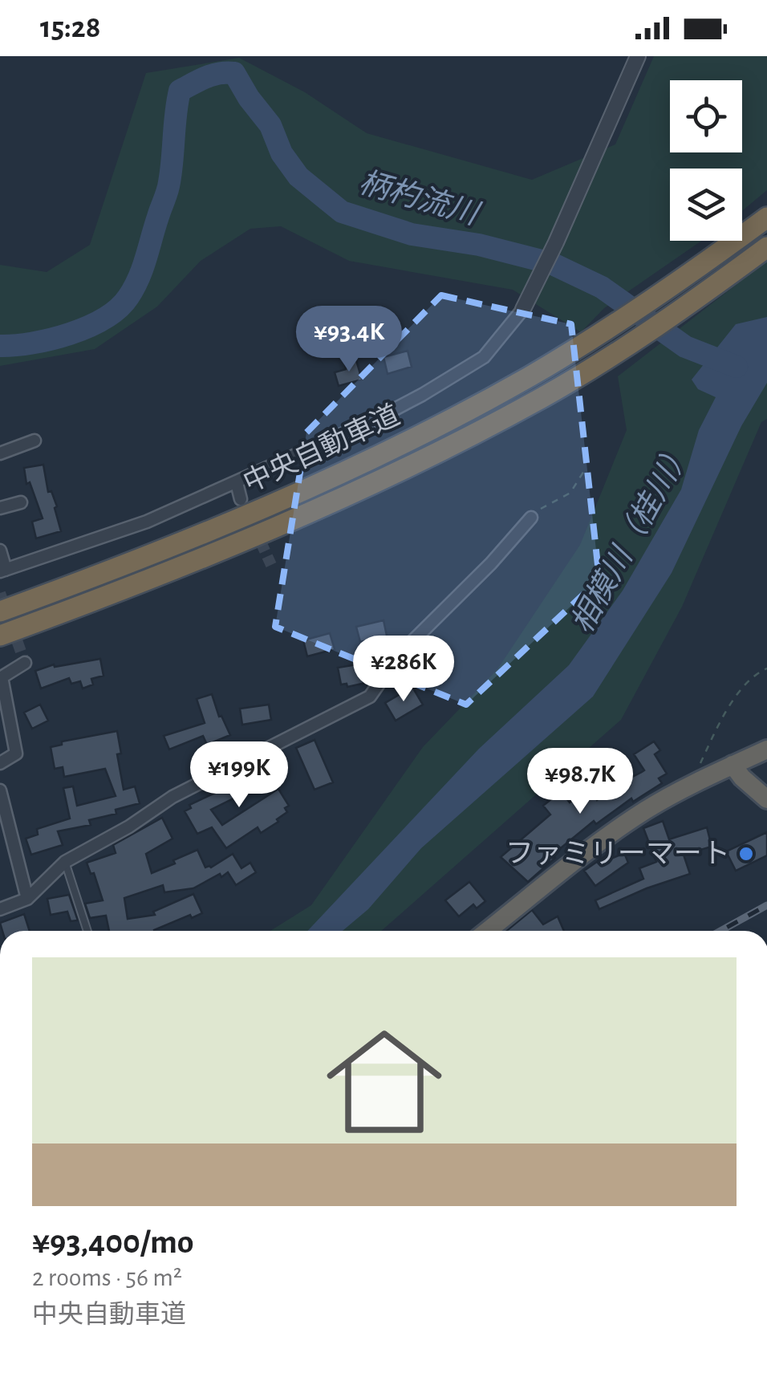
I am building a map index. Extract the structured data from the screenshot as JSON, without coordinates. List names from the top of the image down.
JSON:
{
  "streets": {
    "highway": ["中央自動車道"]
  },
  "water": ["柄杓流川", "相模川（桂川）"],
  "places": ["ファミリーマート"],
  "page": {
    "status": "15:28",
    "price": [
      "¥93.4K",
      "¥286K",
      "¥199K",
      "¥98.7K"
    ],
    "list": [
      {
        "name": "¥93,400/mo",
        "note": "2 rooms · 56 m² · 中央自動車道"
      }
    ]
  }
}
